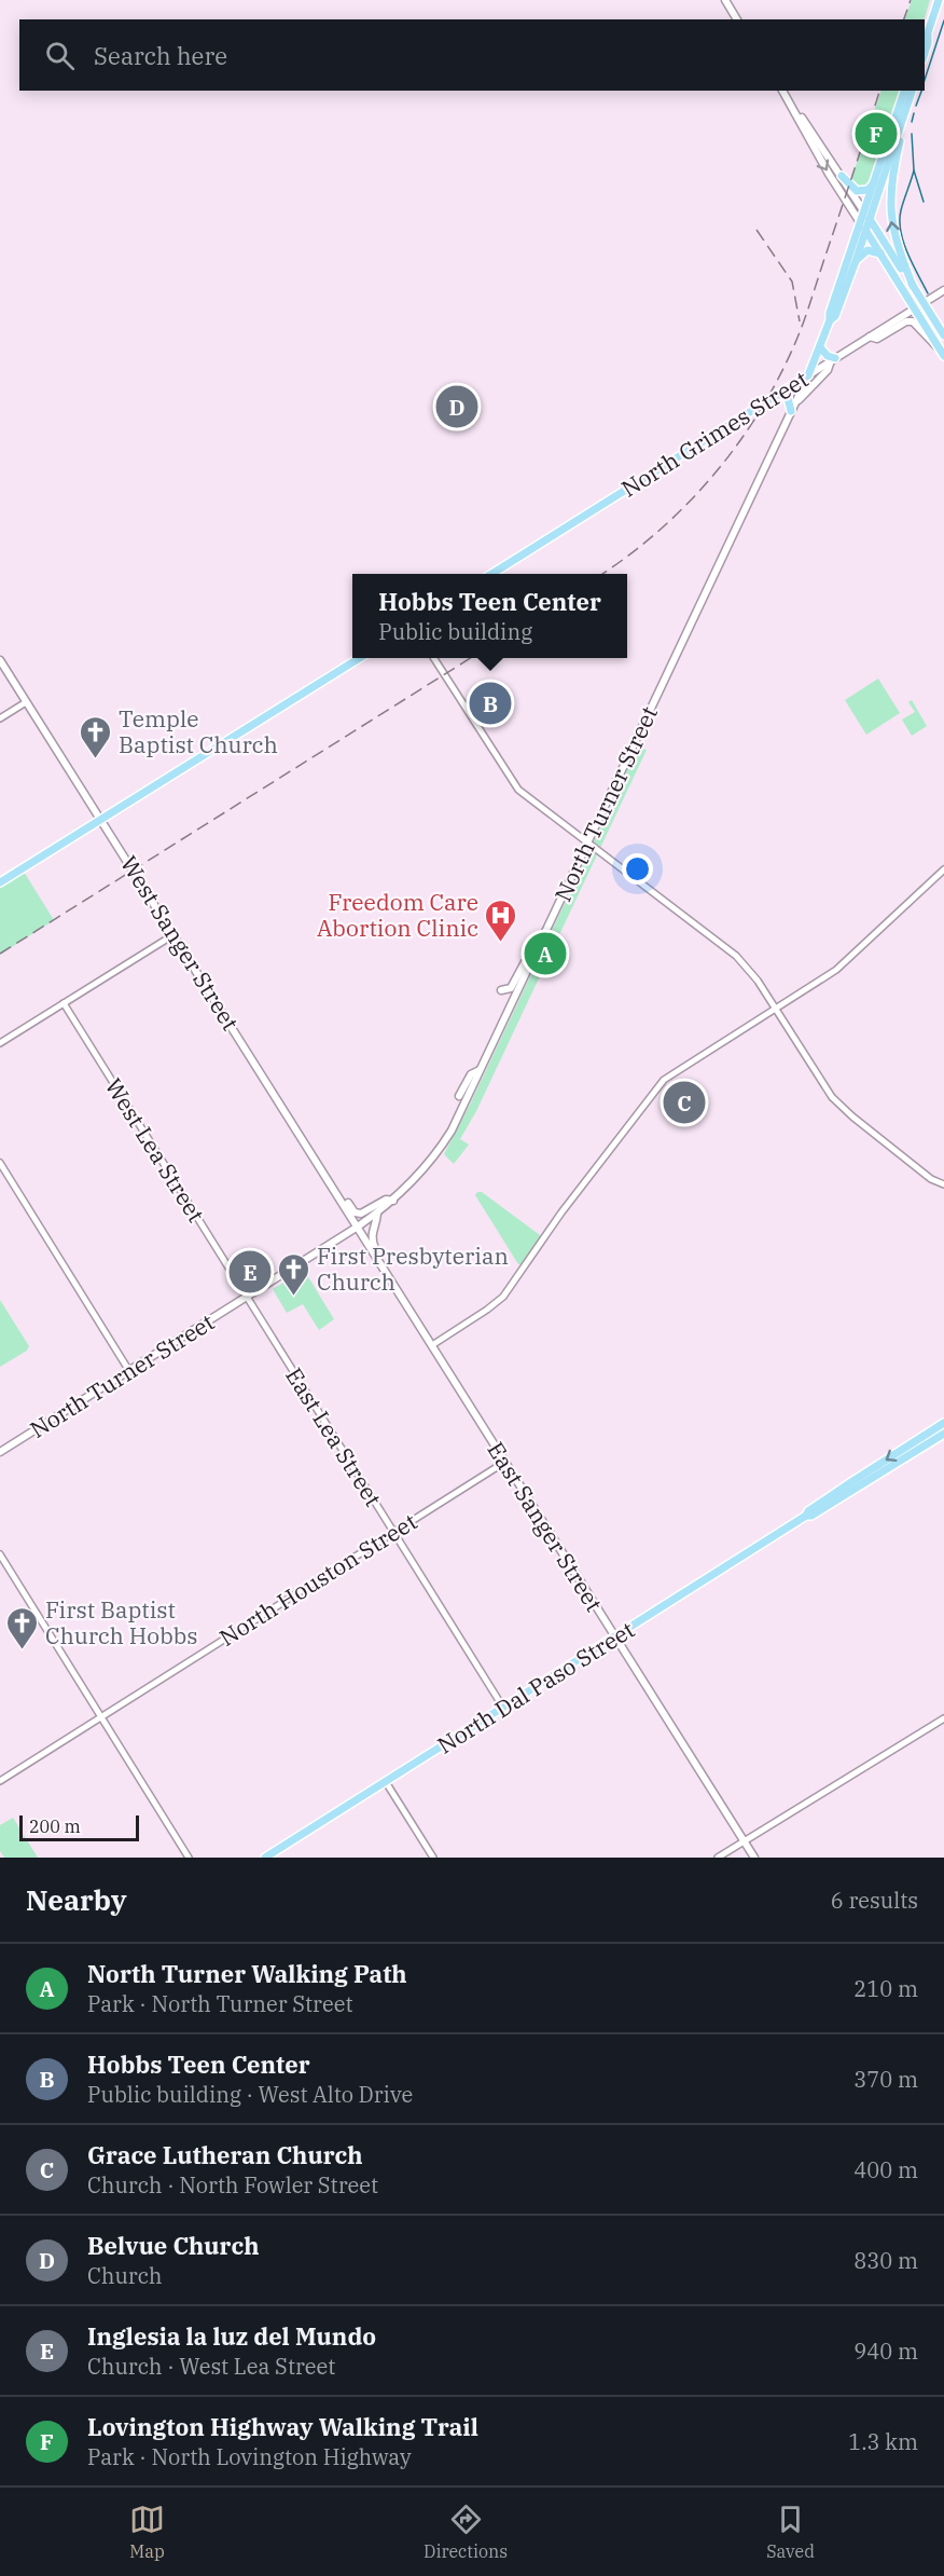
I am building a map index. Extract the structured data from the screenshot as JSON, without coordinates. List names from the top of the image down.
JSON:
{
  "streets": {
    "main road": [
      "North Grimes Street",
      "North Turner Street",
      "West Sanger Street",
      "East Sanger Street",
      "North Dal Paso Street"
    ],
    "street": ["West Lea Street", "East Lea Street", "North Houston Street"]
  },
  "crossings": [
    ["North Grimes Street", "North Turner Street"],
    ["North Turner Street", "West Sanger Street"],
    ["North Turner Street", "West Lea Street"],
    ["North Turner Street", "East Lea Street"],
    ["North Turner Street", "East Sanger Street"],
    ["West Sanger Street", "East Sanger Street"],
    ["West Lea Street", "East Lea Street"],
    ["East Lea Street", "North Houston Street"],
    ["East Lea Street", "North Dal Paso Street"],
    ["East Sanger Street", "North Houston Street"],
    ["East Sanger Street", "North Dal Paso Street"]
  ],
  "places": {
    "church": ["Temple Baptist Church", "First Presbyterian Church", "First Baptist Church Hobbs"],
    "hospital": ["Freedom Care Abortion Clinic"]
  },
  "scale_bar": "200 m",
  "page": {
    "search": "Search here",
    "pins": [
      "F",
      "D",
      "B",
      "A",
      "C",
      "E"
    ],
    "popup": ["Hobbs Teen Center", "Public building"],
    "scale": "200 m",
    "heading": ["Nearby", "6 results"],
    "list": [
      {
        "mark": "A",
        "name": "North Turner Walking Path",
        "note": "Park · North Turner Street",
        "value": "210 m"
      },
      {
        "mark": "B",
        "name": "Hobbs Teen Center",
        "note": "Public building · West Alto Drive",
        "value": "370 m"
      },
      {
        "mark": "C",
        "name": "Grace Lutheran Church",
        "note": "Church · North Fowler Street",
        "value": "400 m"
      },
      {
        "mark": "D",
        "name": "Belvue Church",
        "note": "Church",
        "value": "830 m"
      },
      {
        "mark": "E",
        "name": "Inglesia la luz del Mundo",
        "note": "Church · West Lea Street",
        "value": "940 m"
      },
      {
        "mark": "F",
        "name": "Lovington Highway Walking Trail",
        "note": "Park · North Lovington Highway",
        "value": "1.3 km"
      }
    ],
    "nav": ["Map", "Directions", "Saved"]
  }
}
